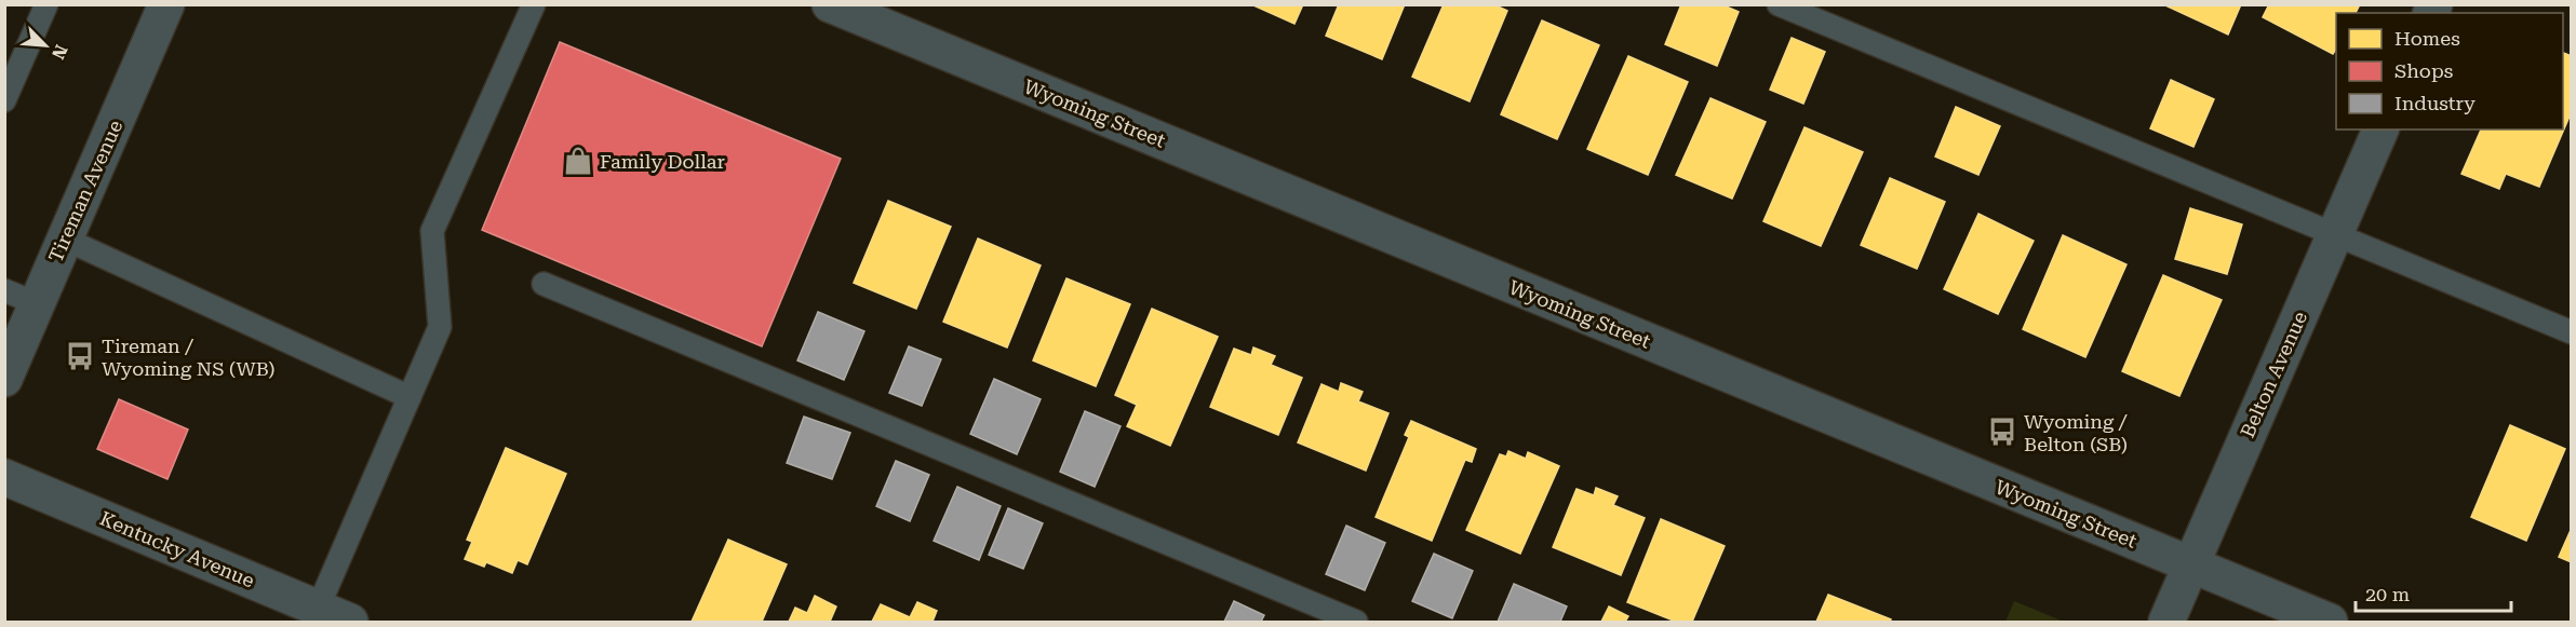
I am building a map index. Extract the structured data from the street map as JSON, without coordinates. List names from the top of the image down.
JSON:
{
  "streets": {
    "street": [
      "Wyoming Street",
      "Tireman Avenue",
      "Belton Avenue",
      "Kentucky Avenue"
    ]
  },
  "crossings": [
    ["Wyoming Street", "Belton Avenue"]
  ],
  "places": {
    "shop": ["Family Dollar"],
    "bus stop": ["Tireman / Wyoming NS (WB)", "Wyoming / Belton (SB)"]
  },
  "legend": ["Homes", "Shops", "Industry"],
  "scale_bar": "20 m",
  "north": "bottom right"
}
